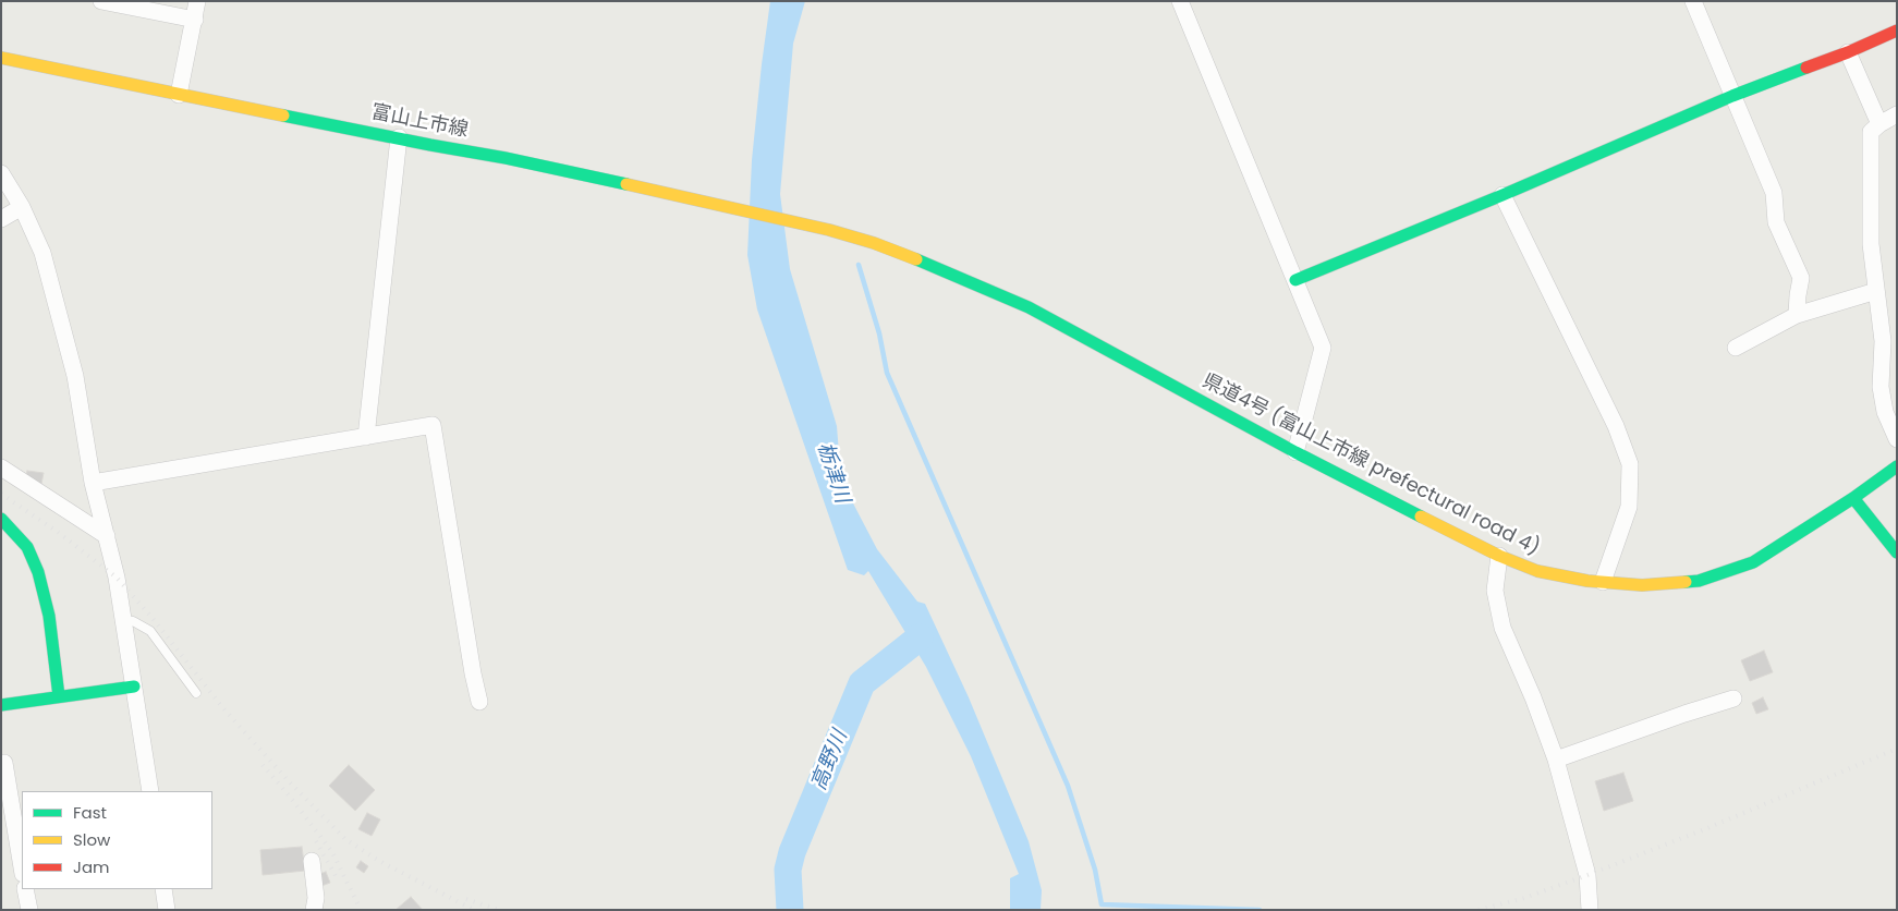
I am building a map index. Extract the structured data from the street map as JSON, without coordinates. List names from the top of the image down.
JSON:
{
  "streets": {
    "main road": ["富山上市線", "県道4号 (富山上市線 prefectural road 4)"]
  },
  "crossings": [
    ["富山上市線", "県道4号 (富山上市線 prefectural road 4)"]
  ],
  "water": ["栃津川", "高野川"],
  "legend": ["Fast", "Slow", "Jam"]
}
